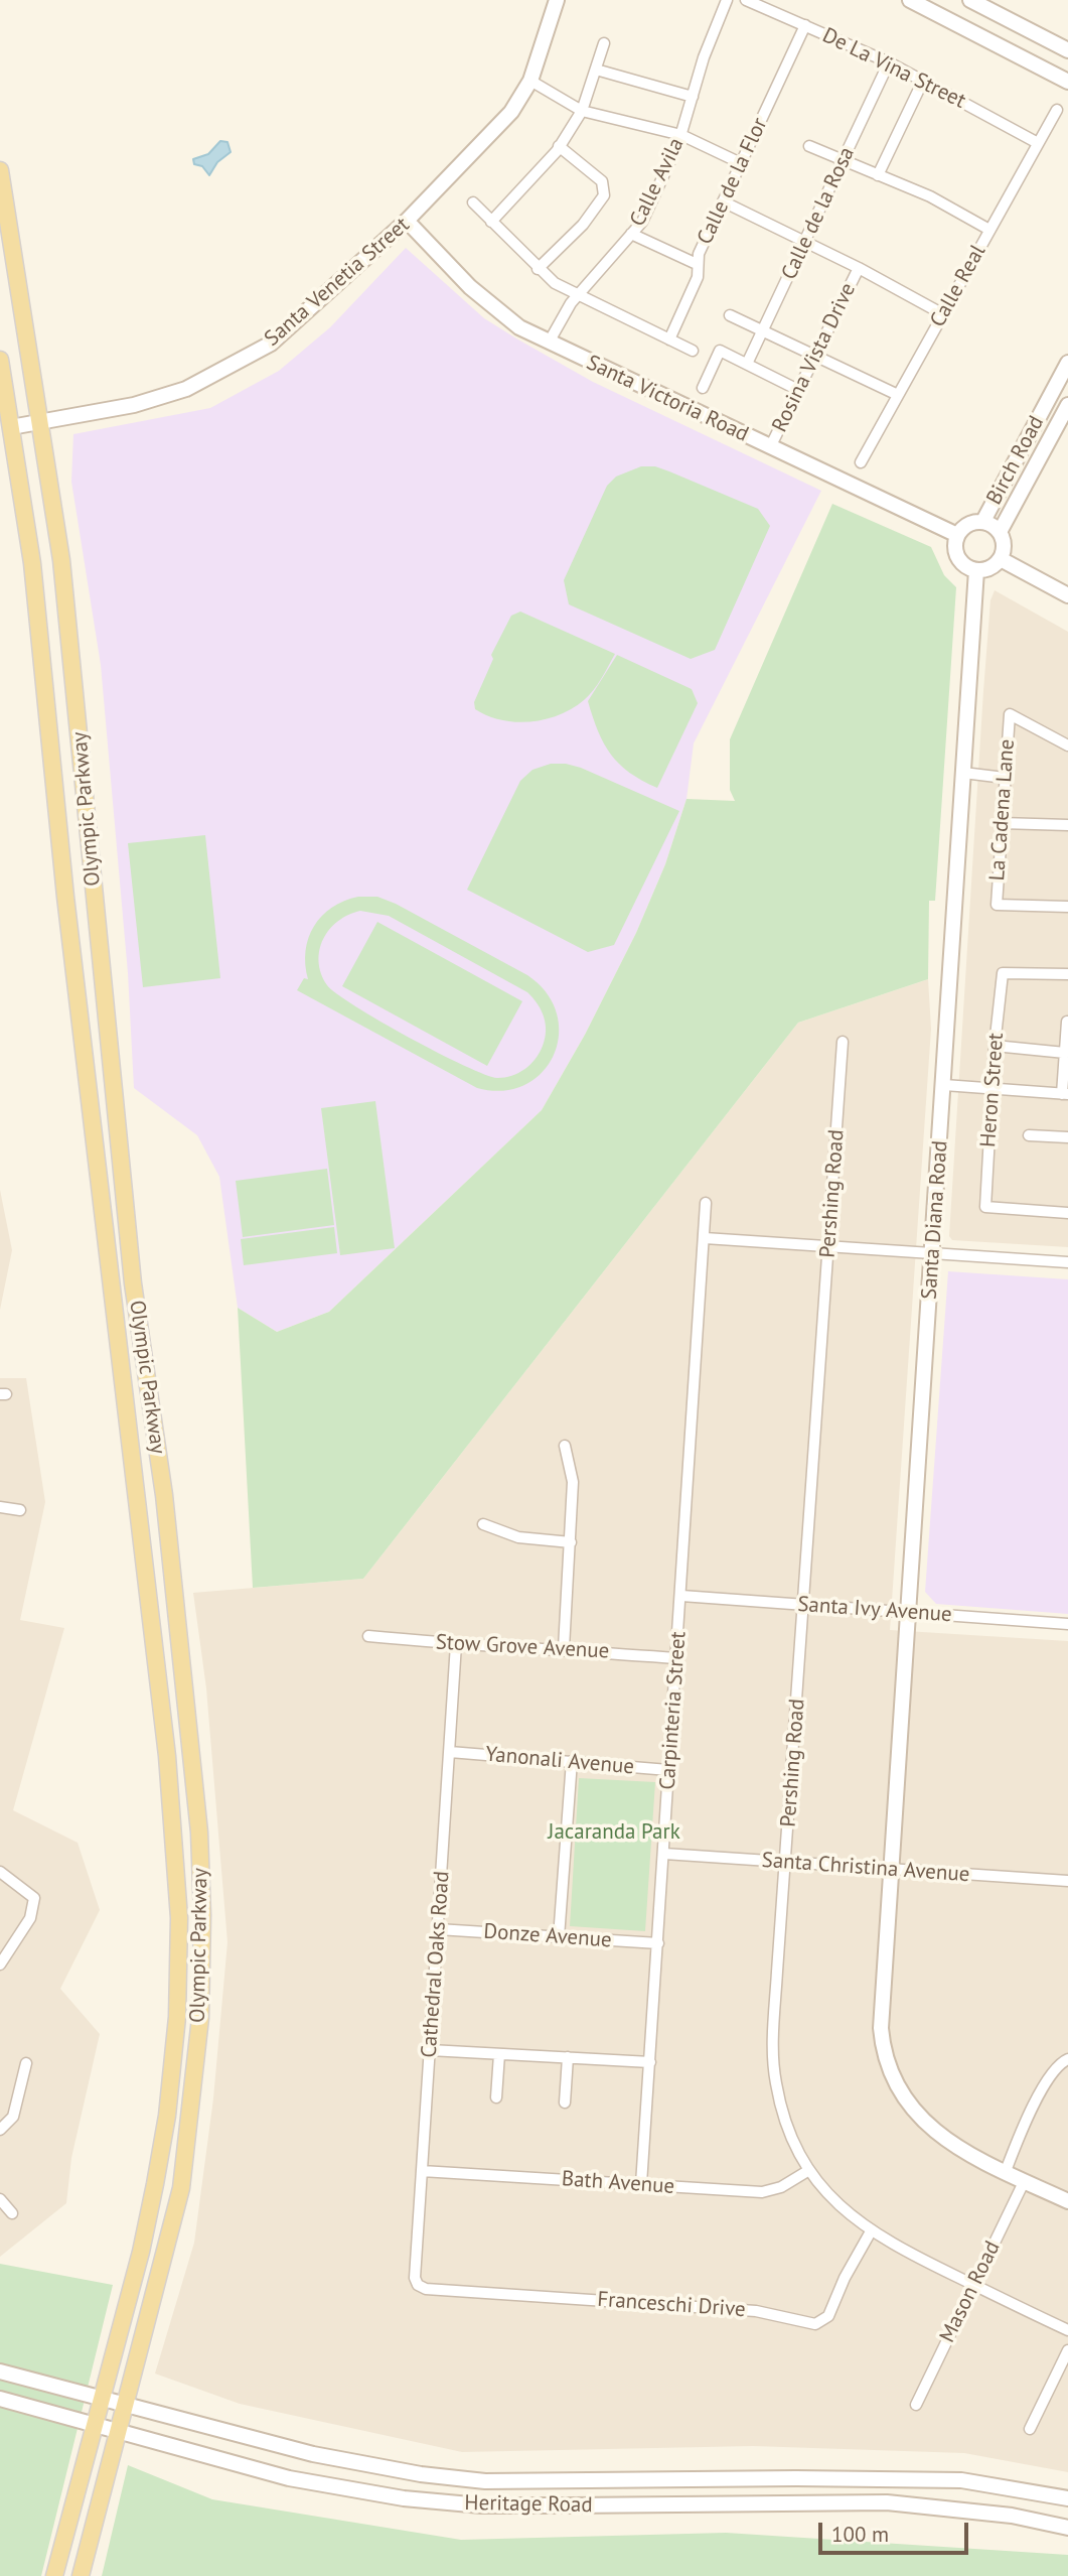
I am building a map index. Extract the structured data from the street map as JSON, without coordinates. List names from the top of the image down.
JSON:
{
  "streets": {
    "main road": ["Olympic Parkway"],
    "street": [
      "De La Vina Street",
      "Calle de la Flor",
      "Calle Avila",
      "Calle de la Rosa",
      "Santa Venetia Street",
      "Calle Real",
      "Rosina Vista Drive",
      "Santa Victoria Road",
      "Birch Road",
      "La Cadena Lane",
      "Heron Street",
      "Pershing Road",
      "Santa Diana Road",
      "Santa Ivy Avenue",
      "Stow Grove Avenue",
      "Carpinteria Street",
      "Yanonali Avenue",
      "Santa Christina Avenue",
      "Donze Avenue",
      "Cathedral Oaks Road",
      "Bath Avenue",
      "Mason Road",
      "Franceschi Drive",
      "Heritage Road"
    ]
  },
  "crossings": [
    ["De La Vina Street", "Calle de la Flor"],
    ["De La Vina Street", "Calle de la Rosa"],
    ["De La Vina Street", "Calle Real"],
    ["Calle Avila", "Santa Victoria Road"],
    ["Santa Venetia Street", "Santa Victoria Road"],
    ["Santa Venetia Street", "Olympic Parkway"],
    ["Rosina Vista Drive", "Santa Victoria Road"],
    ["Santa Victoria Road", "Birch Road"],
    ["Santa Victoria Road", "Santa Diana Road"],
    ["Birch Road", "Santa Diana Road"],
    ["Olympic Parkway", "Heritage Road"],
    ["Pershing Road", "Santa Ivy Avenue"],
    ["Pershing Road", "Santa Christina Avenue"],
    ["Pershing Road", "Bath Avenue"],
    ["Pershing Road", "Mason Road"],
    ["Pershing Road", "Franceschi Drive"],
    ["Santa Diana Road", "Santa Ivy Avenue"],
    ["Santa Diana Road", "Santa Christina Avenue"],
    ["Santa Diana Road", "Mason Road"],
    ["Santa Ivy Avenue", "Carpinteria Street"],
    ["Stow Grove Avenue", "Carpinteria Street"],
    ["Stow Grove Avenue", "Cathedral Oaks Road"],
    ["Carpinteria Street", "Yanonali Avenue"],
    ["Carpinteria Street", "Santa Christina Avenue"],
    ["Carpinteria Street", "Donze Avenue"],
    ["Carpinteria Street", "Bath Avenue"],
    ["Yanonali Avenue", "Cathedral Oaks Road"],
    ["Donze Avenue", "Cathedral Oaks Road"],
    ["Cathedral Oaks Road", "Bath Avenue"],
    ["Cathedral Oaks Road", "Franceschi Drive"]
  ],
  "parks": ["Jacaranda Park"],
  "scale_bar": "100 m"
}
